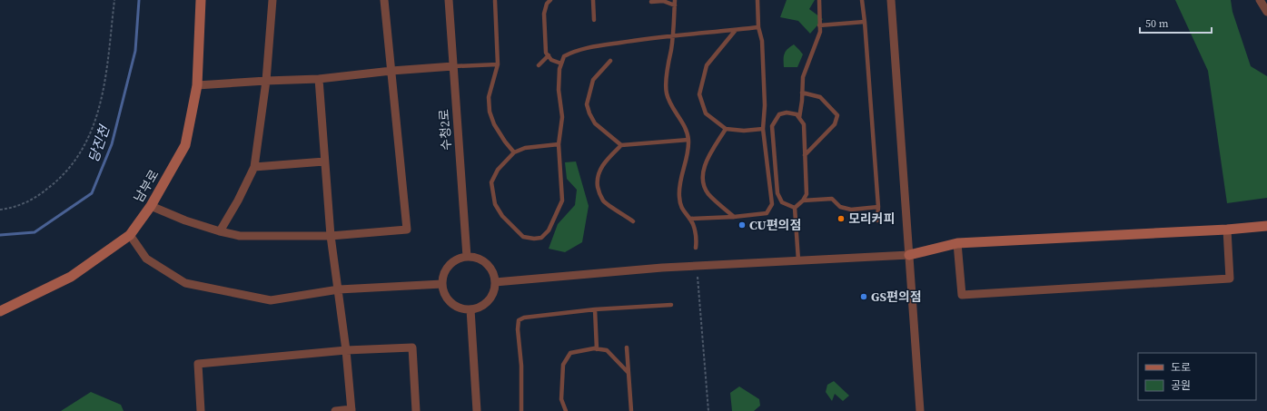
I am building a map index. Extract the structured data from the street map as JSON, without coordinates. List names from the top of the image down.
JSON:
{
  "streets": {
    "main road": ["남부로"],
    "street": ["수청2로"]
  },
  "water": ["당진천"],
  "places": ["모리커피", "CU편의점", "GS편의점"],
  "legend": ["도로", "공원"],
  "scale_bar": "50 m"
}
